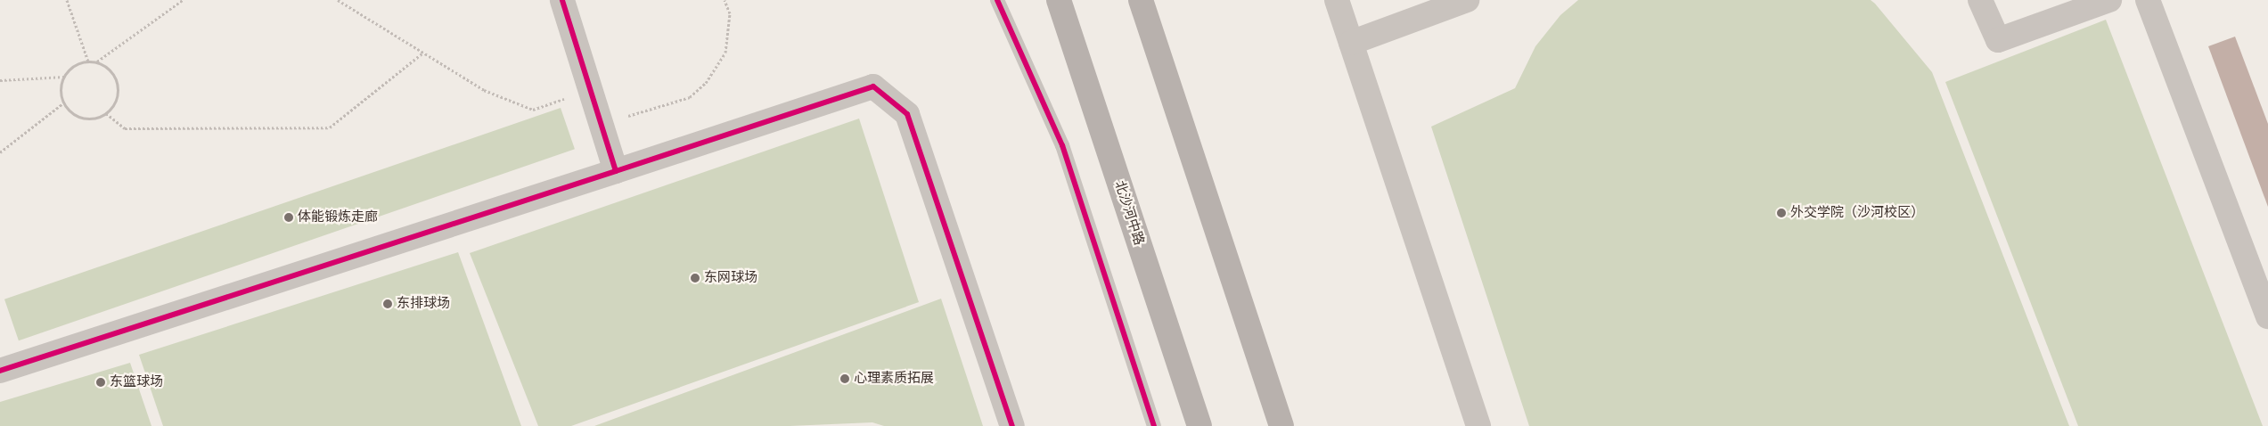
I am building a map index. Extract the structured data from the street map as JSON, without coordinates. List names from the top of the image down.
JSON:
{
  "streets": {
    "main road": ["北沙河中路"]
  },
  "places": [
    "外交学院（沙河校区）",
    "体能锻炼走廊",
    "东网球场",
    "东排球场",
    "心理素质拓展",
    "东篮球场"
  ]
}
